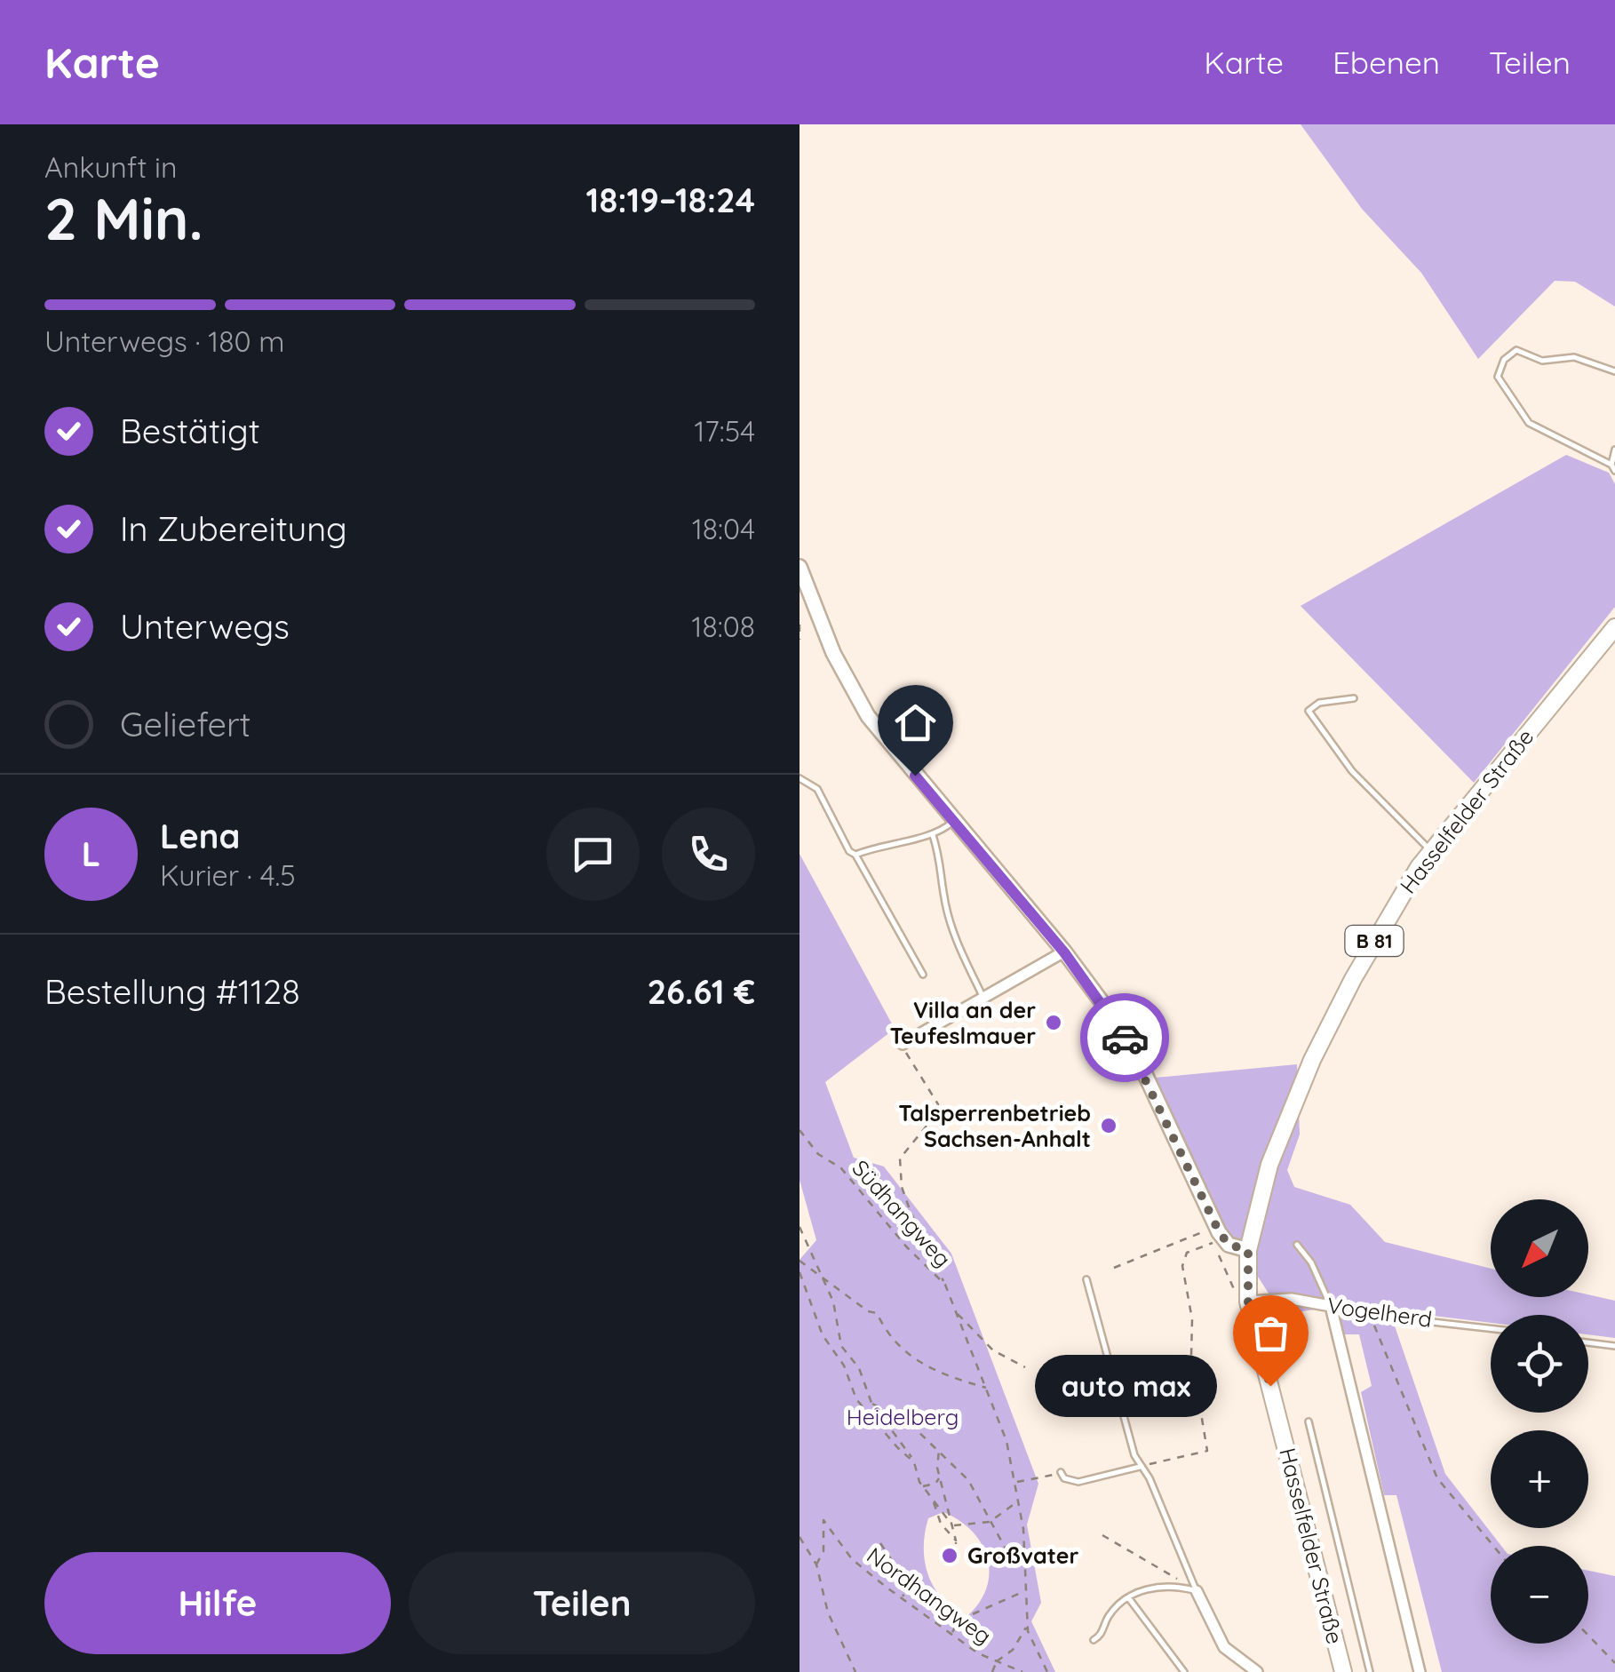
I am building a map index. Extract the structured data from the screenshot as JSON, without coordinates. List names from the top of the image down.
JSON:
{
  "streets": {
    "main road": ["Hasselfelder Straße", "B 81"],
    "street": ["Vogelherd"],
    "path": ["Südhangweg", "Nordhangweg"]
  },
  "crossings": [
    ["Hasselfelder Straße", "Vogelherd"]
  ],
  "parks": ["Heidelberg"],
  "places": [
    "Villa an der Teufeslmauer",
    "Talsperrenbetrieb Sachsen-Anhalt",
    "auto max",
    "Großvater"
  ],
  "north": "bottom left",
  "page": {
    "header": "Karte",
    "nav": ["Karte", "Ebenen", "Teilen"],
    "heading": ["2 Min.", "Ankunft in", "18:19–18:24"],
    "panel": [
      "Lena",
      "Kurier · 4.5",
      "Bestellung #1128",
      "26.61 €"
    ],
    "bar": "Unterwegs · 180 m",
    "list": [
      ["Bestätigt", "17:54"],
      ["In Zubereitung", "18:04"],
      ["Unterwegs", "18:08"],
      "Geliefert"
    ],
    "round": "L",
    "map_buttons": ["+", "−"],
    "bubble": "auto max",
    "buttons": ["Hilfe", "Teilen"]
  }
}
